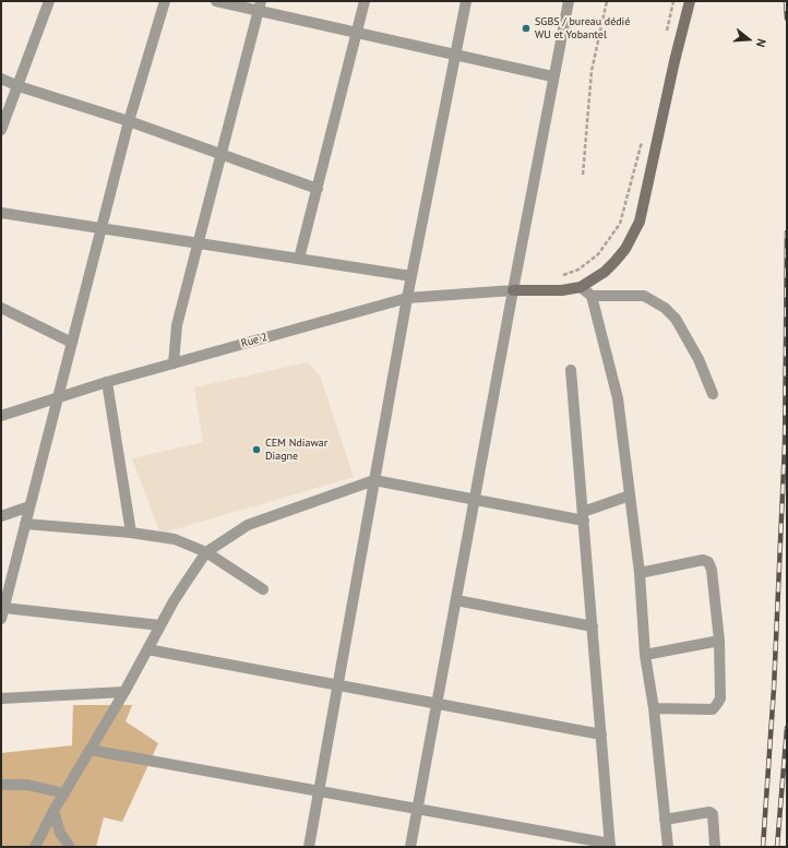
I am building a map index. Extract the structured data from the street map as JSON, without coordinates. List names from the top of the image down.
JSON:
{
  "streets": {
    "street": ["Rue 2"]
  },
  "places": ["SGBS / bureau dédié WU et Yobantel", "CEM Ndiawar Diagne"],
  "north": "right"
}
